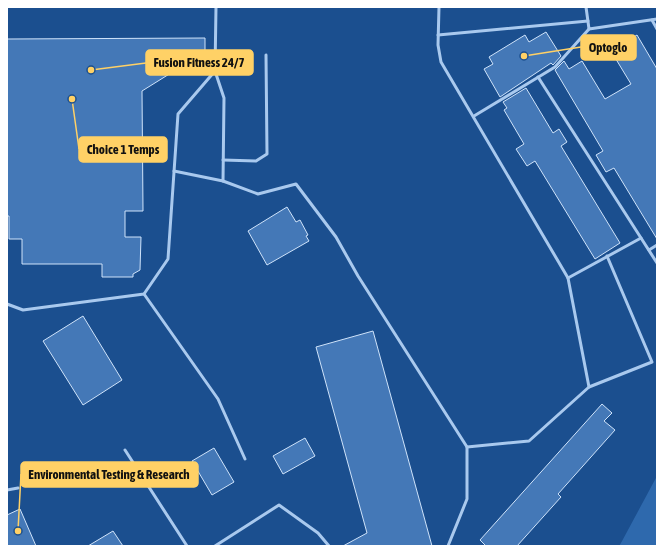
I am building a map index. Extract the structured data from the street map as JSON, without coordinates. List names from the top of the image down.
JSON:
{
  "places": [
    "Optoglo",
    "Fusion Fitness 24/7",
    "Choice 1 Temps",
    "Environmental Testing & Research"
  ]
}
